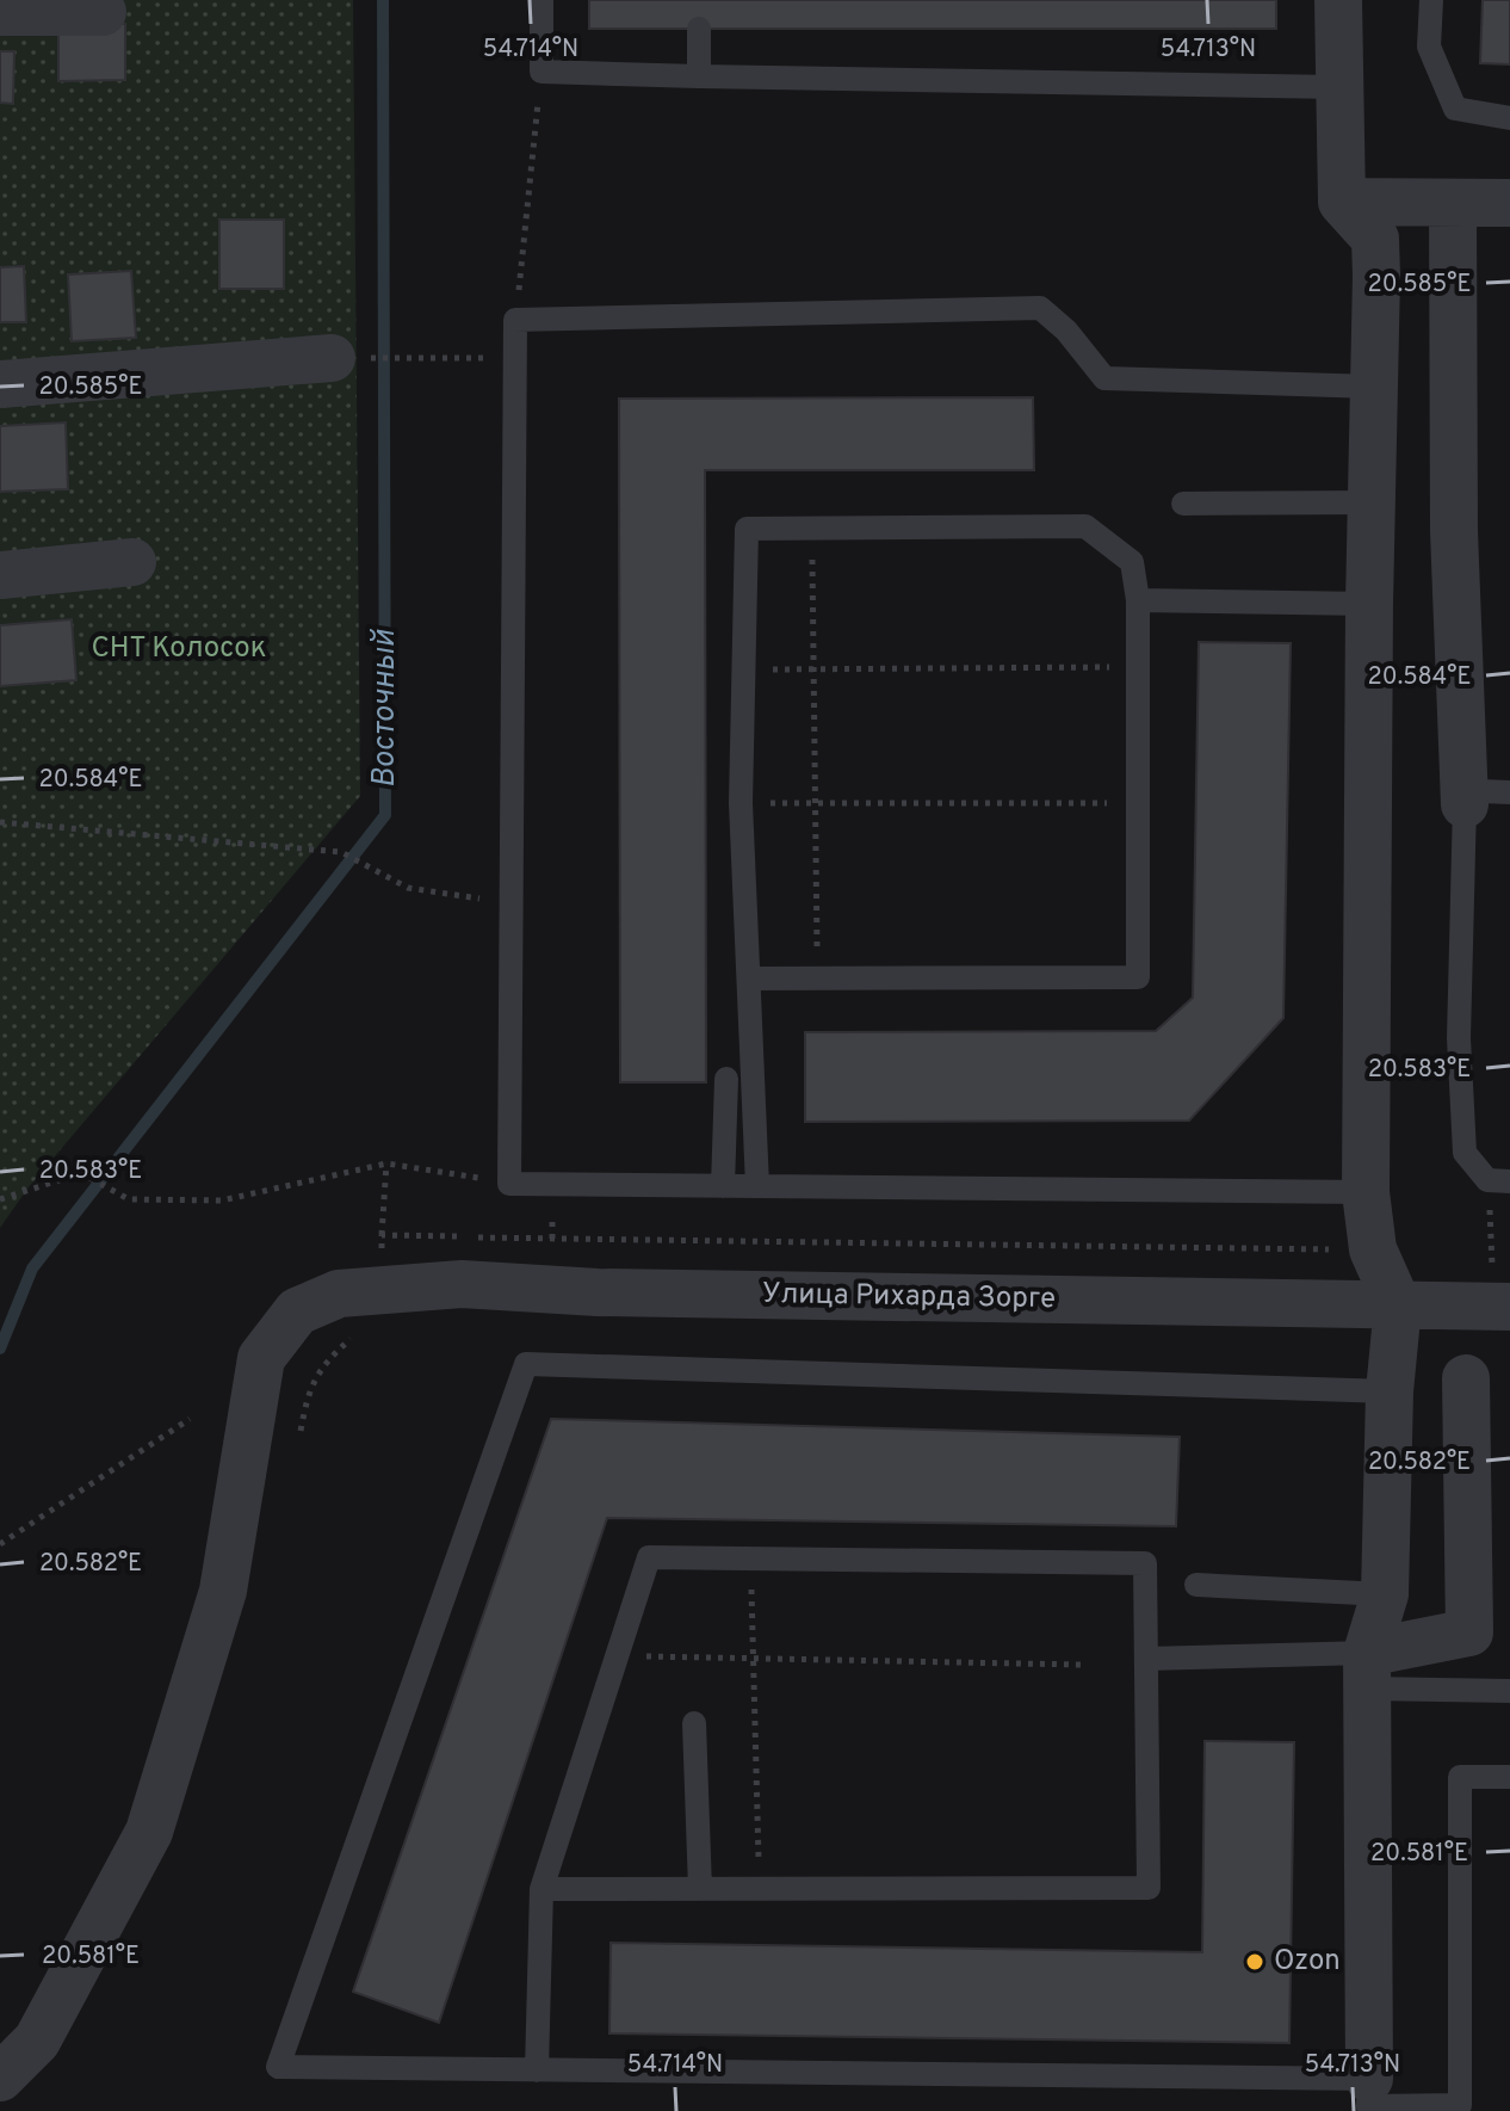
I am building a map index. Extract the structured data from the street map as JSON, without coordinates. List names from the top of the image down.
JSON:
{
  "streets": {
    "street": ["Улица Рихарда Зорге"]
  },
  "water": ["Восточный"],
  "parks": ["СНТ Колосок"],
  "places": ["Ozon"],
  "coordinates": [
    "54.714°N",
    "54.713°N",
    "20.585°E",
    "20.584°E",
    "20.583°E",
    "20.582°E",
    "20.581°E"
  ]
}
